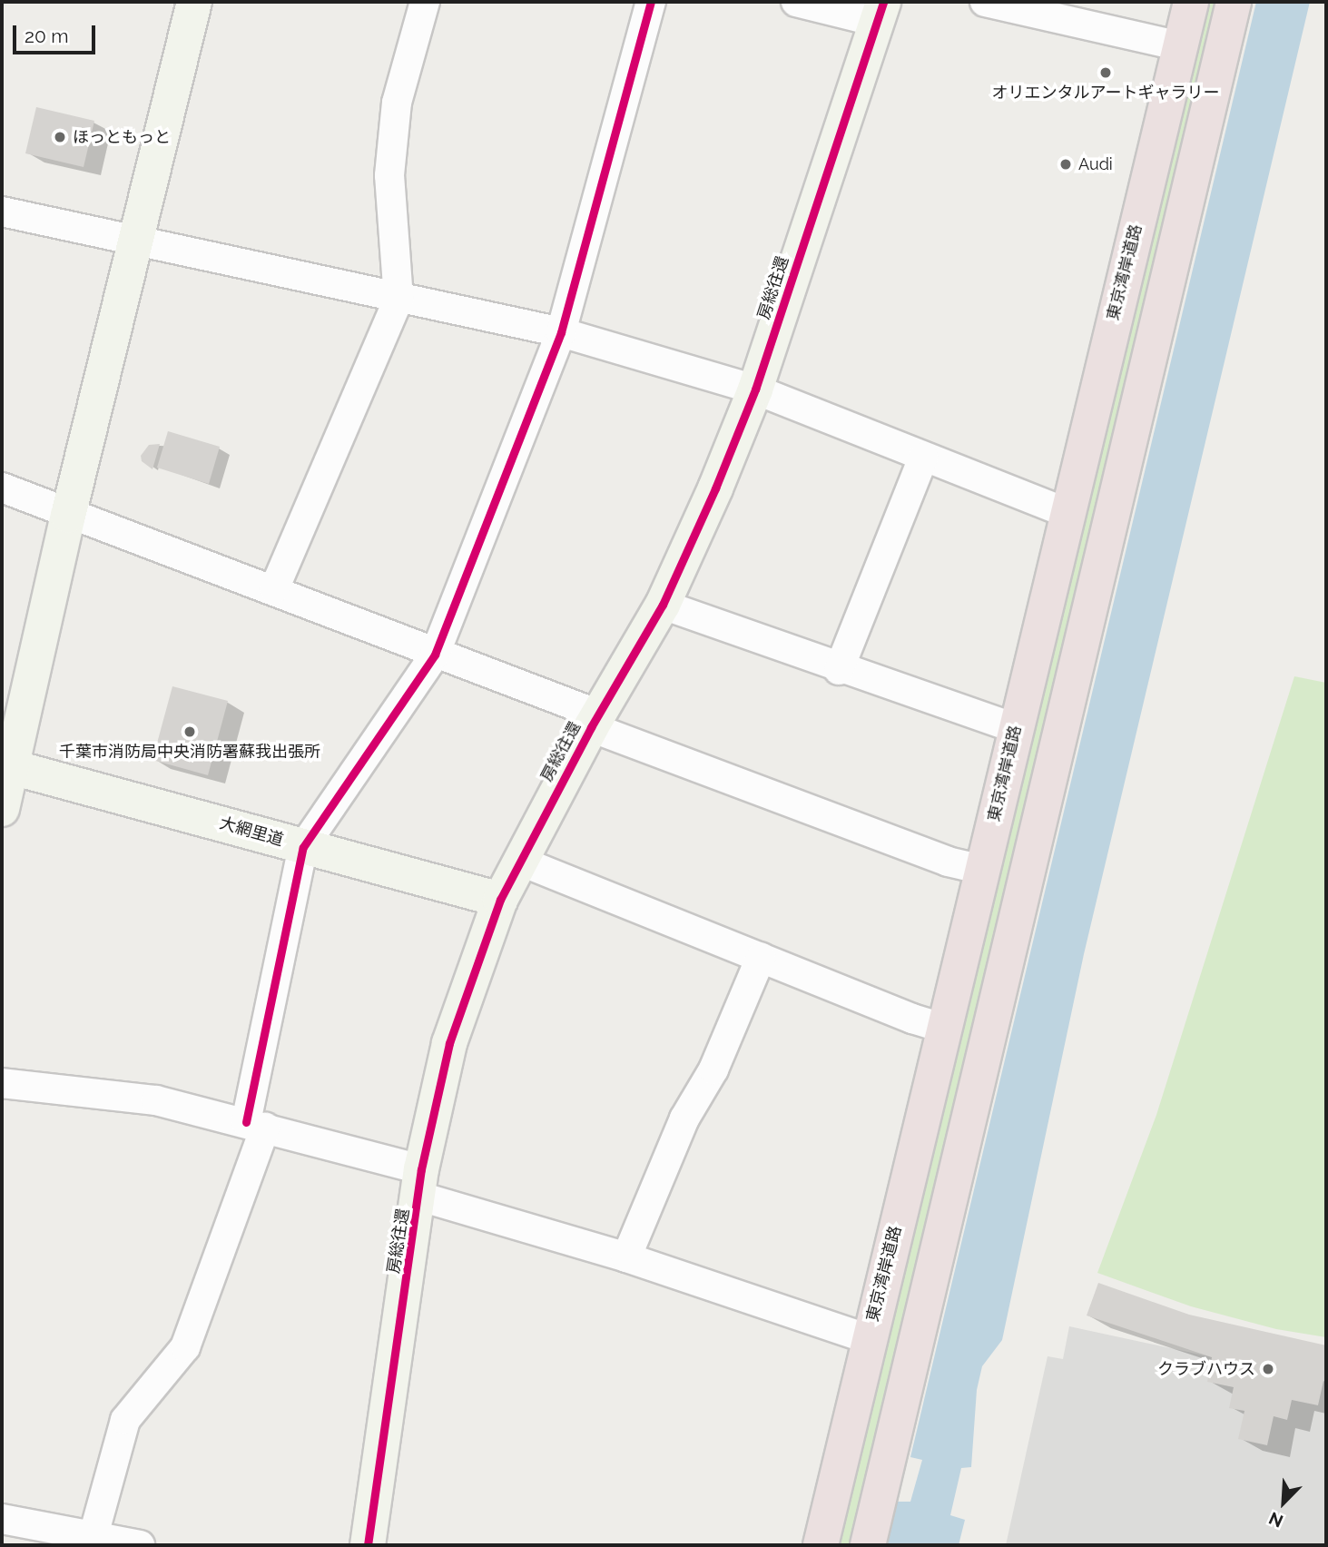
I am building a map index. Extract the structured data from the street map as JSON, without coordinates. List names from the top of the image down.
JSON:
{
  "streets": {
    "highway": ["東京湾岸道路"],
    "street": ["房総往還", "大網里道"]
  },
  "crossings": [
    ["房総往還", "大網里道"]
  ],
  "places": [
    "オリエンタルアートギャラリー",
    "ほっともっと",
    "Audi",
    "千葉市消防局中央消防署蘇我出張所",
    "クラブハウス"
  ],
  "scale_bar": "20 m",
  "north": "bottom left"
}
